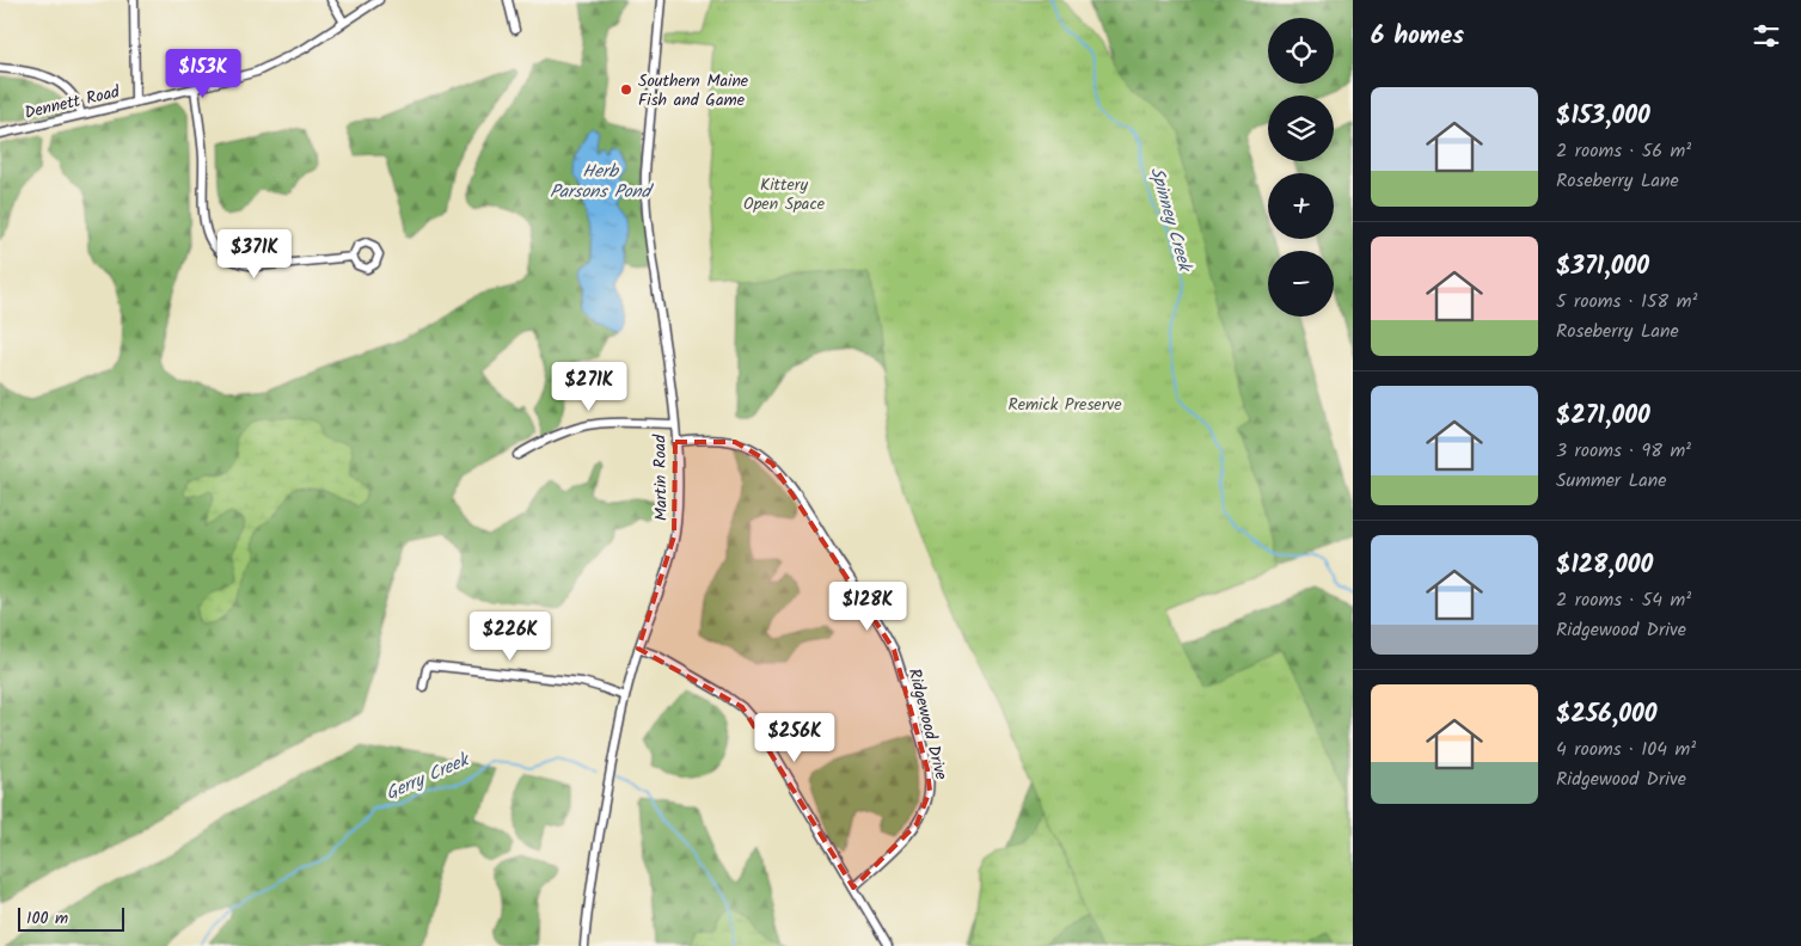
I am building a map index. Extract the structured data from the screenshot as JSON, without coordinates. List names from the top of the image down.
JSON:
{
  "streets": {
    "street": ["Dennett Road", "Martin Road", "Ridgewood Drive"]
  },
  "crossings": [
    ["Martin Road", "Ridgewood Drive"]
  ],
  "water": ["Herb Parsons Pond", "Spinney Creek", "Gerry Creek"],
  "parks": ["Kittery Open Space", "Remick Preserve"],
  "places": ["Southern Maine Fish and Game"],
  "scale_bar": "100 m",
  "page": {
    "heading": "6 homes",
    "map_buttons": ["+", "−"],
    "price": [
      "$153K",
      "$371K",
      "$271K",
      "$128K",
      "$226K",
      "$256K"
    ],
    "list": [
      {
        "name": "$153,000",
        "note": "2 rooms · 56 m² · Roseberry Lane"
      },
      {
        "name": "$371,000",
        "note": "5 rooms · 158 m² · Roseberry Lane"
      },
      {
        "name": "$271,000",
        "note": "3 rooms · 98 m² · Summer Lane"
      },
      {
        "name": "$128,000",
        "note": "2 rooms · 54 m² · Ridgewood Drive"
      },
      {
        "name": "$256,000",
        "note": "4 rooms · 104 m² · Ridgewood Drive"
      }
    ],
    "scale": "100 m"
  }
}
